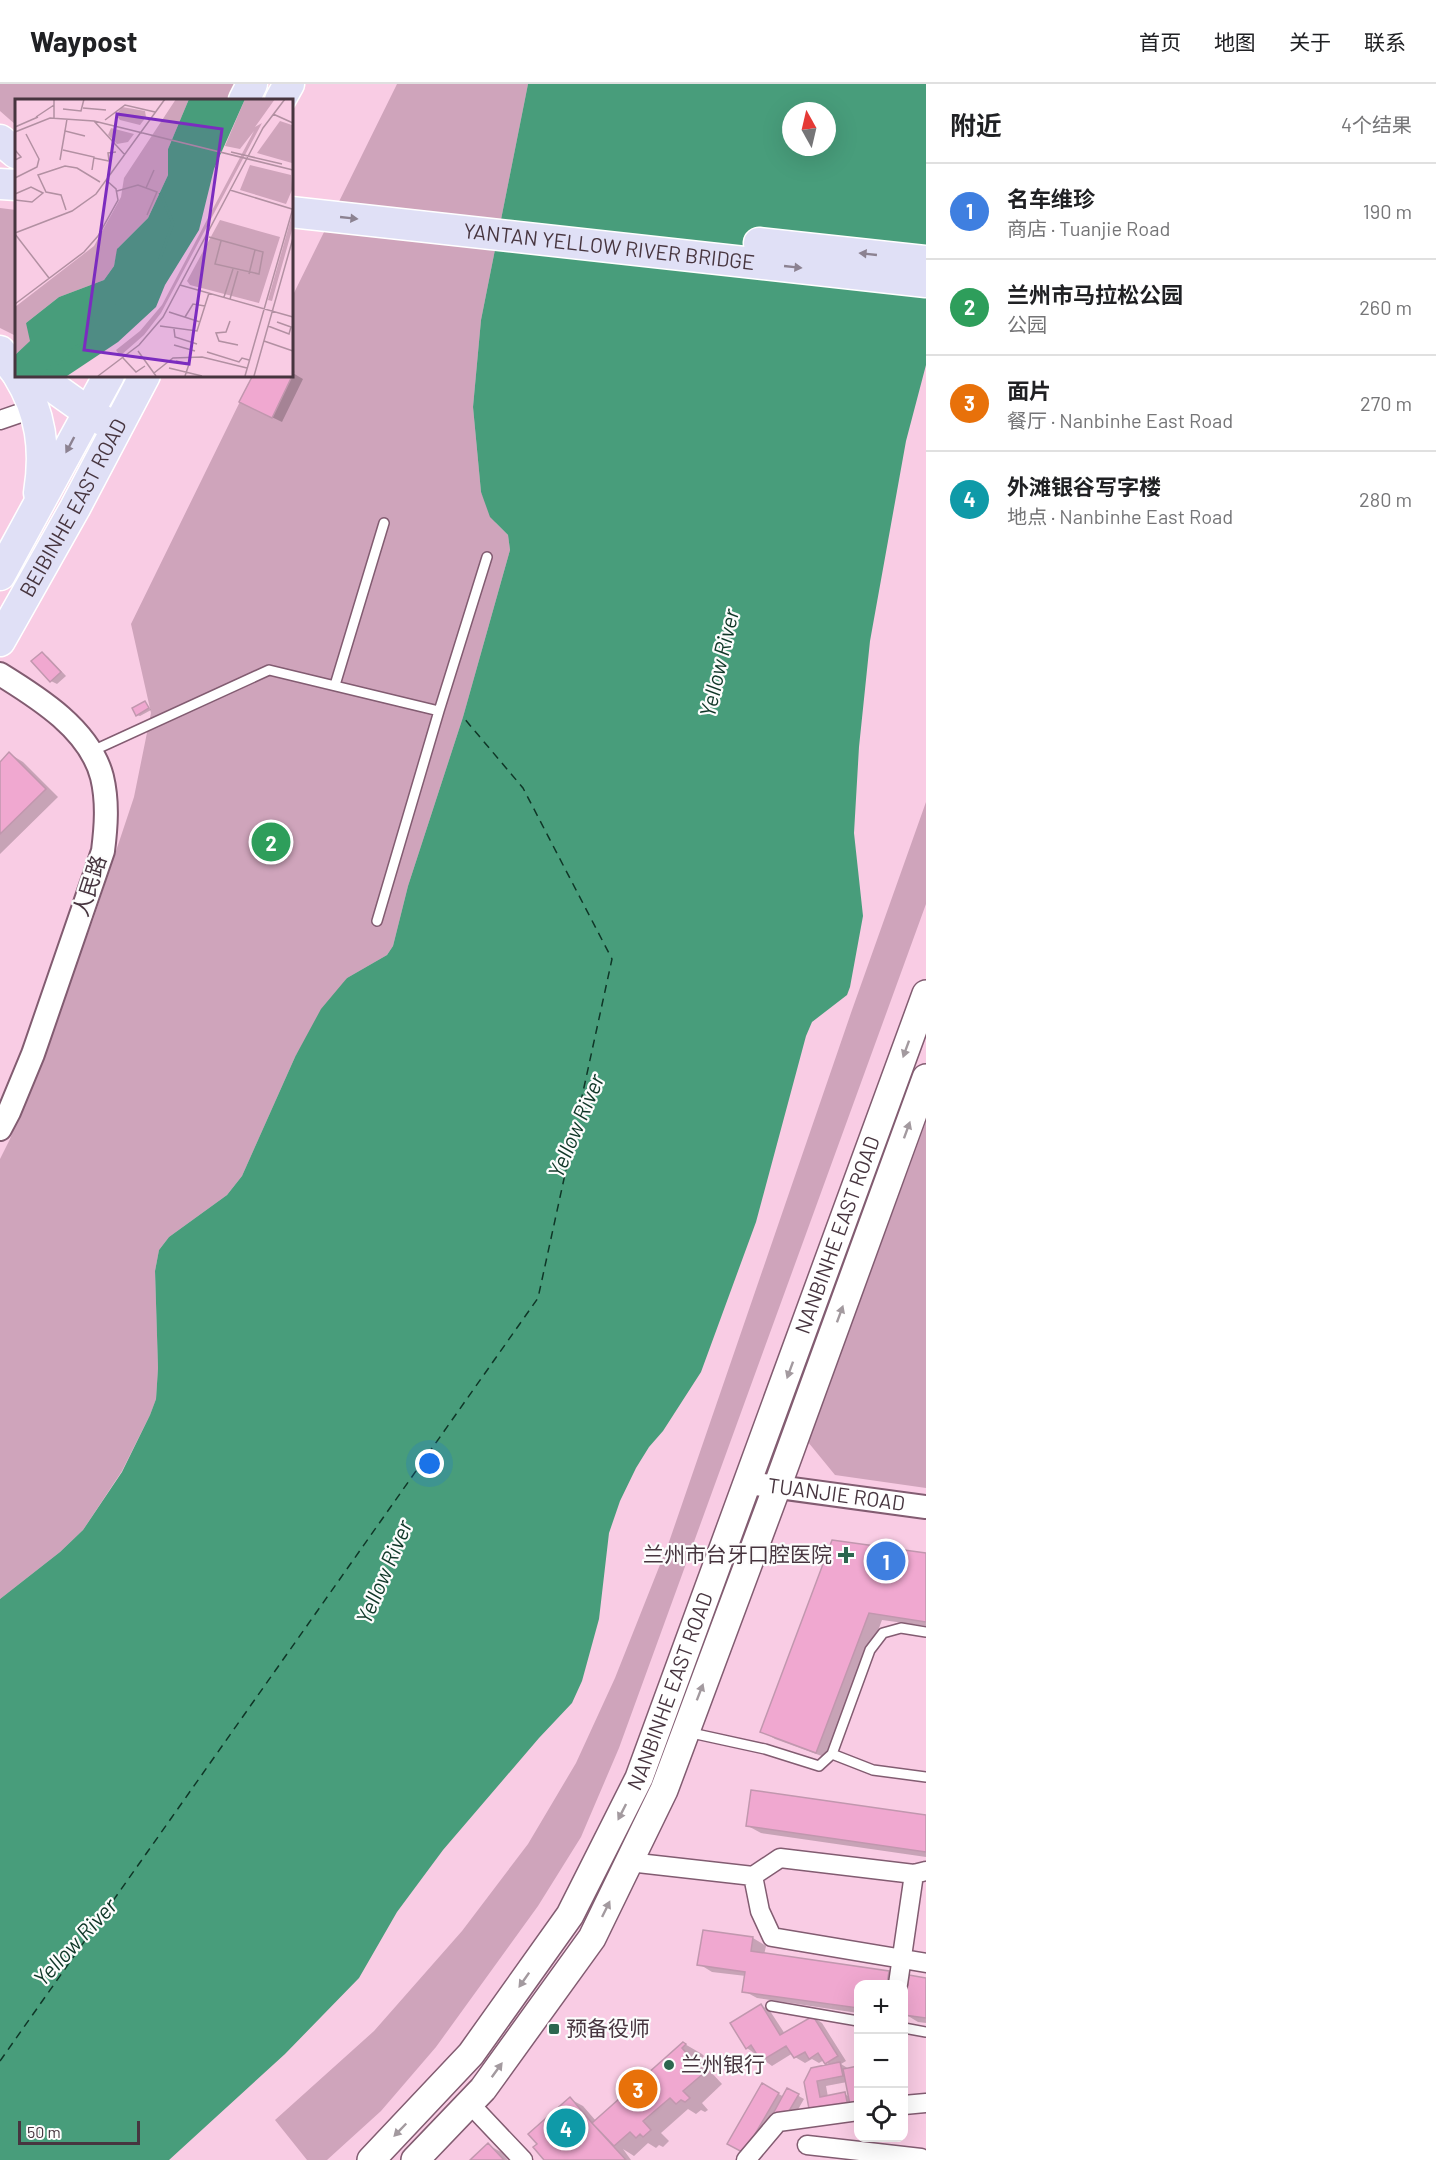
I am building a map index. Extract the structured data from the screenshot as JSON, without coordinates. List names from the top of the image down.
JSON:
{
  "streets": {
    "main road": ["YANTAN YELLOW RIVER BRIDGE", "BEIBINHE EAST ROAD", "NANBINHE EAST ROAD"],
    "street": ["人民路", "TUANJIE ROAD"]
  },
  "crossings": [
    ["NANBINHE EAST ROAD", "TUANJIE ROAD"]
  ],
  "water": ["Yellow River"],
  "places": {
    "health": ["兰州市台牙口腔医院"],
    "transit": ["预备役师"],
    "other": ["兰州银行"]
  },
  "scale_bar": "50 m",
  "north": "top",
  "page": {
    "header": "Waypost",
    "nav": [
      "首页",
      "地图",
      "关于",
      "联系"
    ],
    "heading": ["附近", "4个结果"],
    "list": [
      {
        "mark": "1",
        "name": "名车维珍",
        "note": "商店 · Tuanjie Road",
        "value": "190 m"
      },
      {
        "mark": "2",
        "name": "兰州市马拉松公园",
        "note": "公园",
        "value": "260 m"
      },
      {
        "mark": "3",
        "name": "面片",
        "note": "餐厅 · Nanbinhe East Road",
        "value": "270 m"
      },
      {
        "mark": "4",
        "name": "外滩银谷写字楼",
        "note": "地点 · Nanbinhe East Road",
        "value": "280 m"
      }
    ],
    "pins": [
      "2",
      "1",
      "3",
      "4"
    ],
    "map_buttons": ["+", "−"],
    "scale": "50 m"
  }
}
